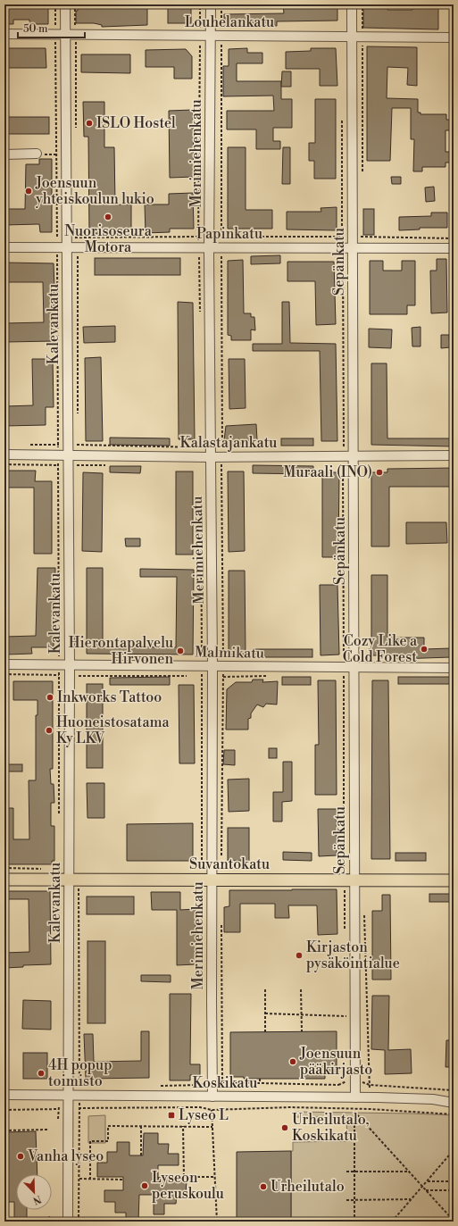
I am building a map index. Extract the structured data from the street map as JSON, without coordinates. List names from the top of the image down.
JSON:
{
  "streets": {
    "main road": ["Suvantokatu"],
    "street": [
      "Louhelankatu",
      "Merimiehenkatu",
      "Papinkatu",
      "Sepänkatu",
      "Kalevankatu",
      "Kalastajankatu",
      "Malmikatu",
      "Koskikatu"
    ]
  },
  "crossings": [
    ["Louhelankatu", "Merimiehenkatu"],
    ["Louhelankatu", "Sepänkatu"],
    ["Louhelankatu", "Kalevankatu"],
    ["Merimiehenkatu", "Papinkatu"],
    ["Merimiehenkatu", "Kalastajankatu"],
    ["Merimiehenkatu", "Malmikatu"],
    ["Merimiehenkatu", "Suvantokatu"],
    ["Merimiehenkatu", "Koskikatu"],
    ["Papinkatu", "Sepänkatu"],
    ["Papinkatu", "Kalevankatu"],
    ["Sepänkatu", "Kalastajankatu"],
    ["Sepänkatu", "Malmikatu"],
    ["Sepänkatu", "Suvantokatu"],
    ["Sepänkatu", "Koskikatu"],
    ["Kalevankatu", "Kalastajankatu"],
    ["Kalevankatu", "Malmikatu"],
    ["Kalevankatu", "Suvantokatu"],
    ["Kalevankatu", "Koskikatu"]
  ],
  "places": {
    "other": [
      "ISLO Hostel",
      "Joensuun yhteiskoulun lukio",
      "Nuorisoseura Motora",
      "Muraali (INO)",
      "Cozy Like a Cold Forest",
      "Hierontapalvelu Hirvonen",
      "Inkworks Tattoo",
      "Huoneistosatama Ky LKV",
      "Kirjaston pysäköintialue",
      "Joensuun pääkirjasto",
      "4H popup toimisto",
      "Urheilutalo, Koskikatu",
      "Vanha lyseo",
      "Lyseon peruskoulu",
      "Urheilutalo"
    ],
    "transit": ["Lyseo L"]
  },
  "scale_bar": "50 m",
  "north": "bottom right"
}
